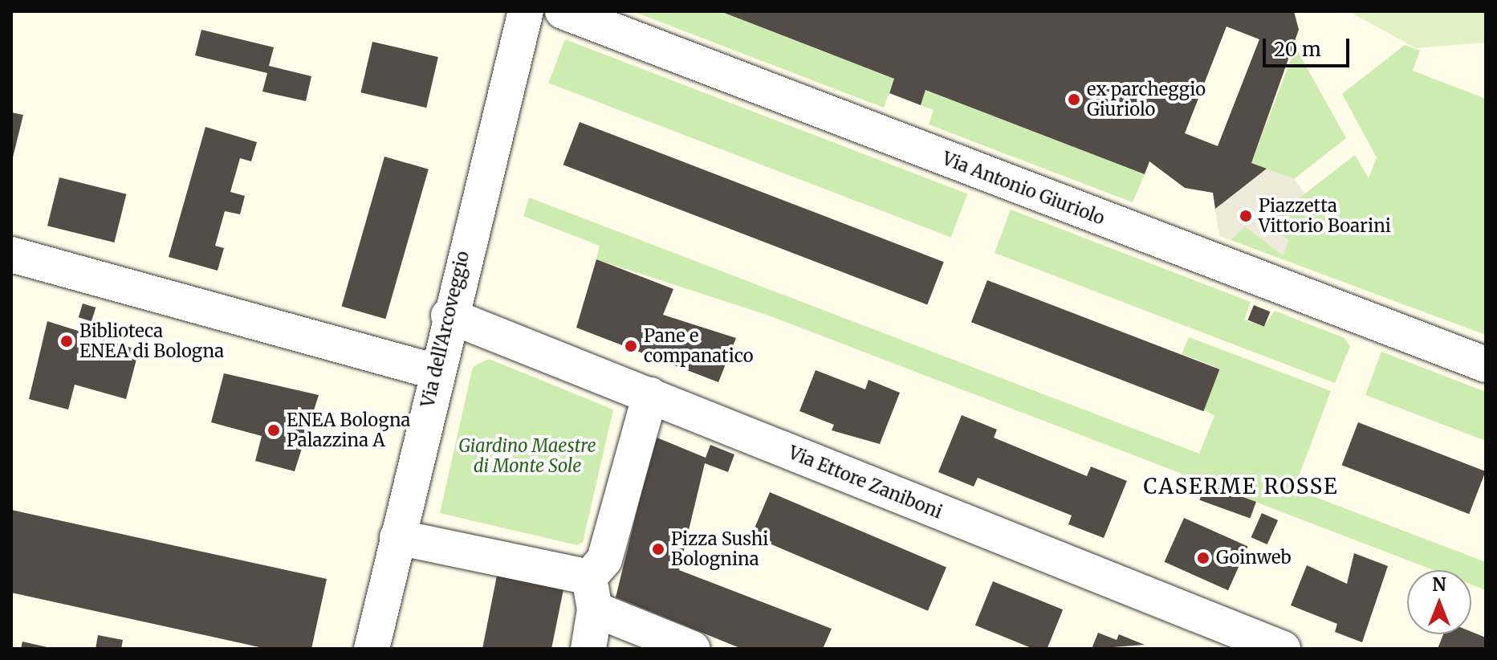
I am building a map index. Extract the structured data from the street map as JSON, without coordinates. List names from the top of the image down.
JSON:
{
  "streets": {
    "street": ["Via Antonio Giuriolo", "Via dell'Arcoveggio", "Via Ettore Zaniboni"]
  },
  "crossings": [
    ["Via dell'Arcoveggio", "Via Ettore Zaniboni"]
  ],
  "districts": ["CASERME ROSSE"],
  "parks": ["Giardino Maestre di Monte Sole"],
  "places": [
    "ex parcheggio Giuriolo",
    "Piazzetta Vittorio Boarini",
    "Biblioteca ENEA di Bologna",
    "Pane e companatico",
    "ENEA Bologna Palazzina A",
    "Pizza Sushi Bolognina",
    "Goinweb"
  ],
  "scale_bar": "20 m",
  "north": "top"
}
